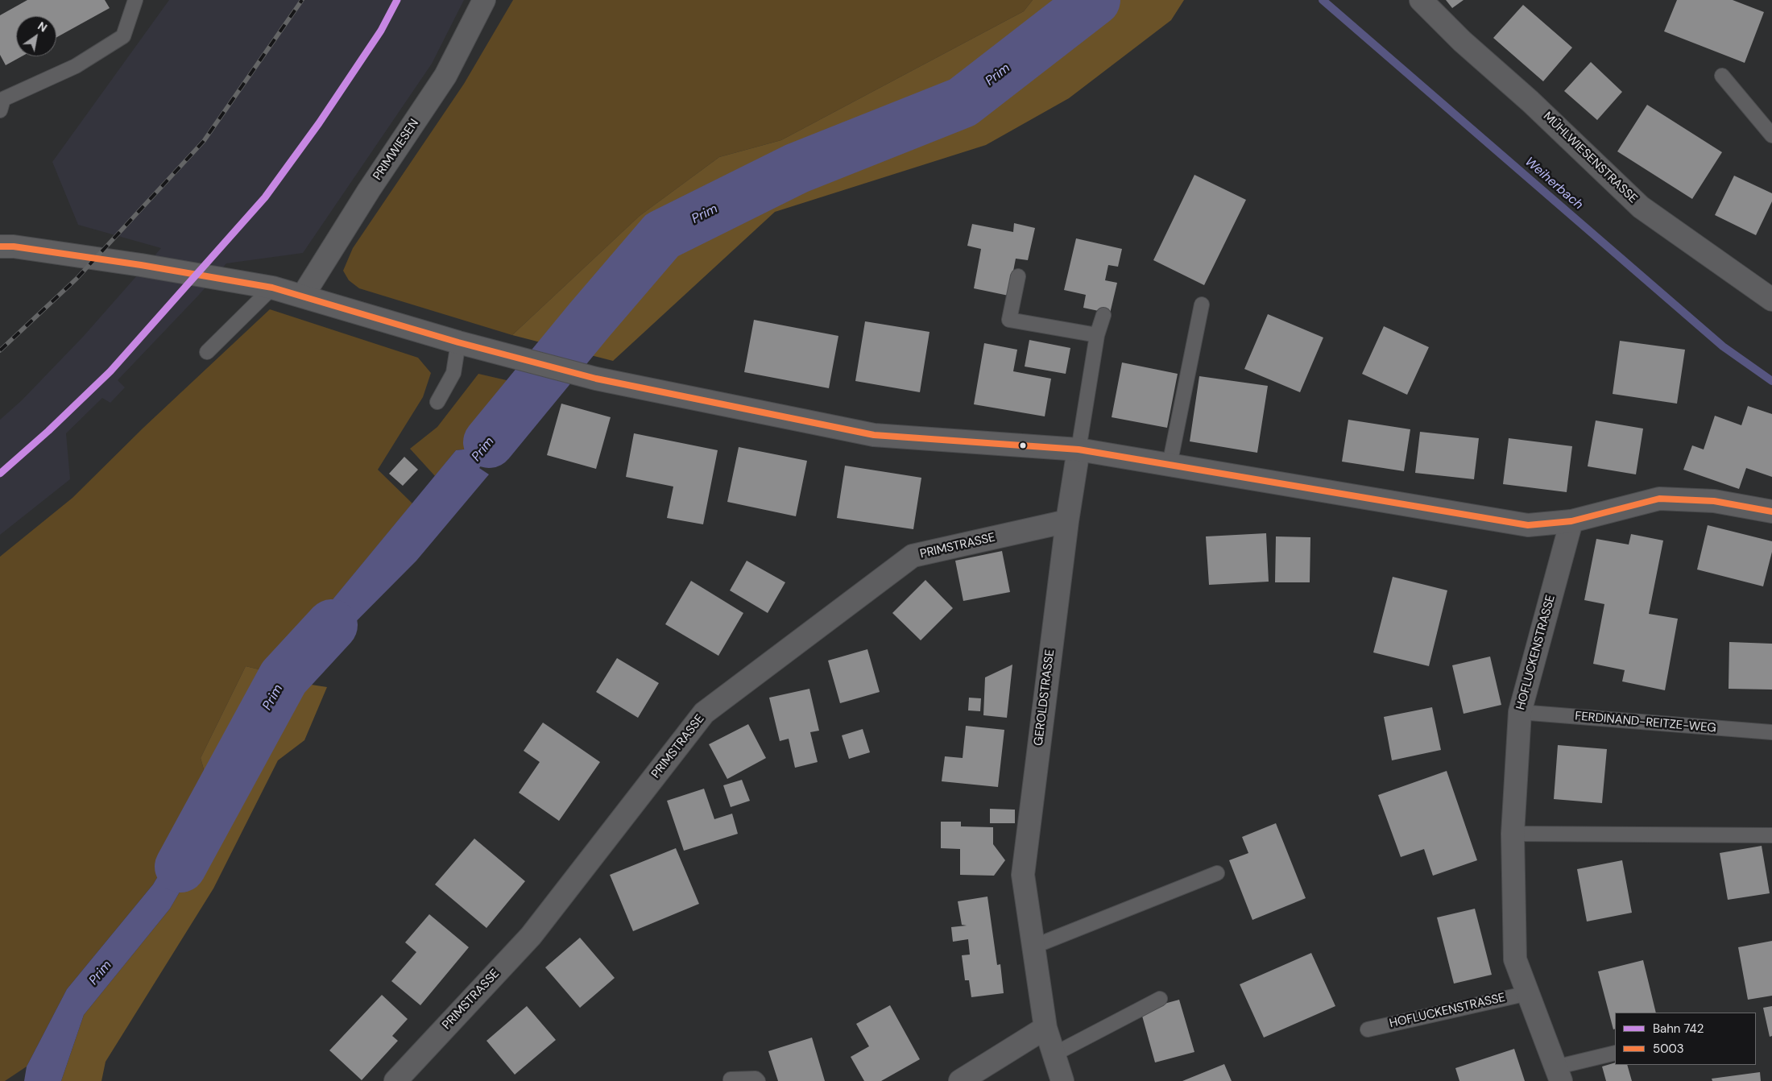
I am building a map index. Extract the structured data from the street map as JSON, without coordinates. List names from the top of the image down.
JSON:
{
  "streets": {
    "street": [
      "PRIMWIESEN",
      "MÜHLWIESENSTRASSE",
      "PRIMSTRASSE",
      "HOFLUCKENSTRASSE",
      "GEROLDSTRASSE"
    ],
    "lane": ["FERDINAND-REITZE-WEG"]
  },
  "crossings": [
    ["PRIMSTRASSE", "GEROLDSTRASSE"],
    ["HOFLUCKENSTRASSE", "FERDINAND-REITZE-WEG"]
  ],
  "water": ["Prim", "Weiherbach"],
  "lines": ["rail line 742", "transit line 5003"],
  "legend": ["Bahn 742", "5003"],
  "north": "top right"
}
